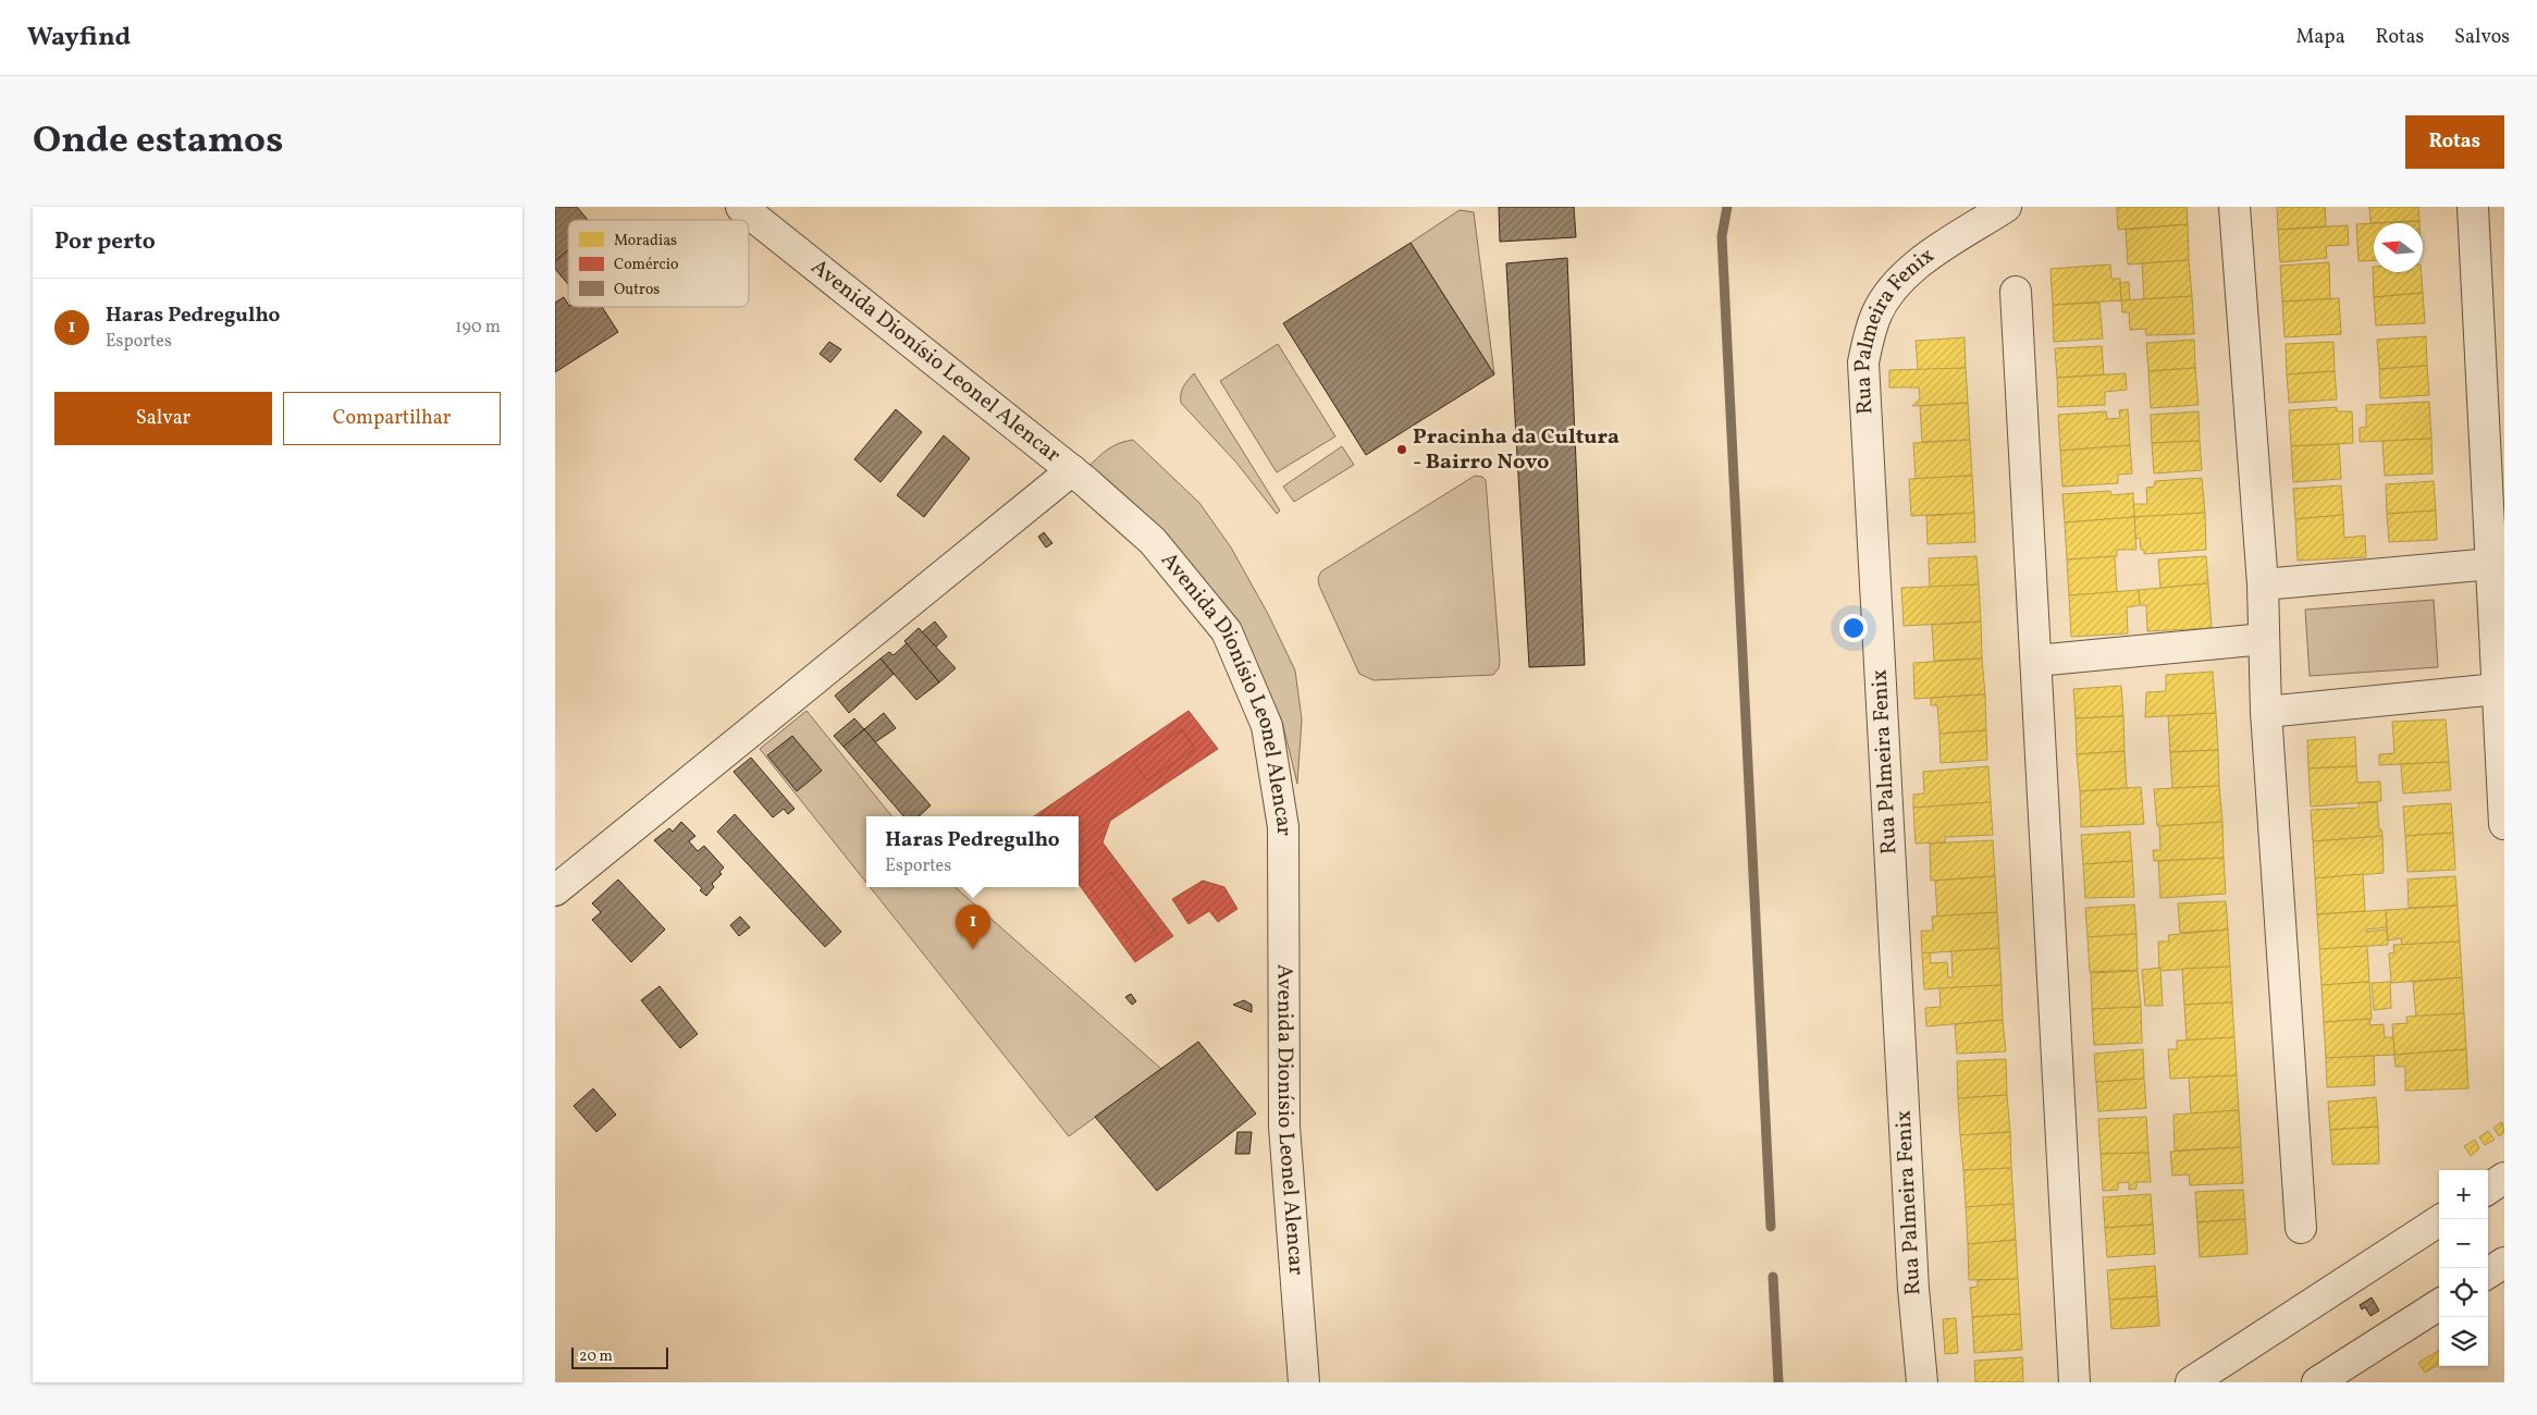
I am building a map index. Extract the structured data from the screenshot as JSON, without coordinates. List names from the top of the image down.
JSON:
{
  "streets": {
    "street": ["Rua Palmeira Fenix", "Avenida Dionísio Leonel Alencar"]
  },
  "places": ["Pracinha da Cultura - Bairro Novo"],
  "legend": ["Moradias", "Comércio", "Outros"],
  "scale_bar": "20 m",
  "north": "left",
  "page": {
    "header": "Wayfind",
    "nav": ["Mapa", "Rotas", "Salvos"],
    "title": "Onde estamos",
    "buttons": [
      "Rotas",
      ["Salvar", "Compartilhar"]
    ],
    "heading": "Por perto",
    "list": [
      {
        "mark": "1",
        "name": "Haras Pedregulho",
        "note": "Esportes",
        "value": "190 m"
      }
    ],
    "popup": ["Haras Pedregulho", "Esportes"],
    "pins": "1",
    "map_buttons": ["+", "−"],
    "scale": "20 m"
  }
}
